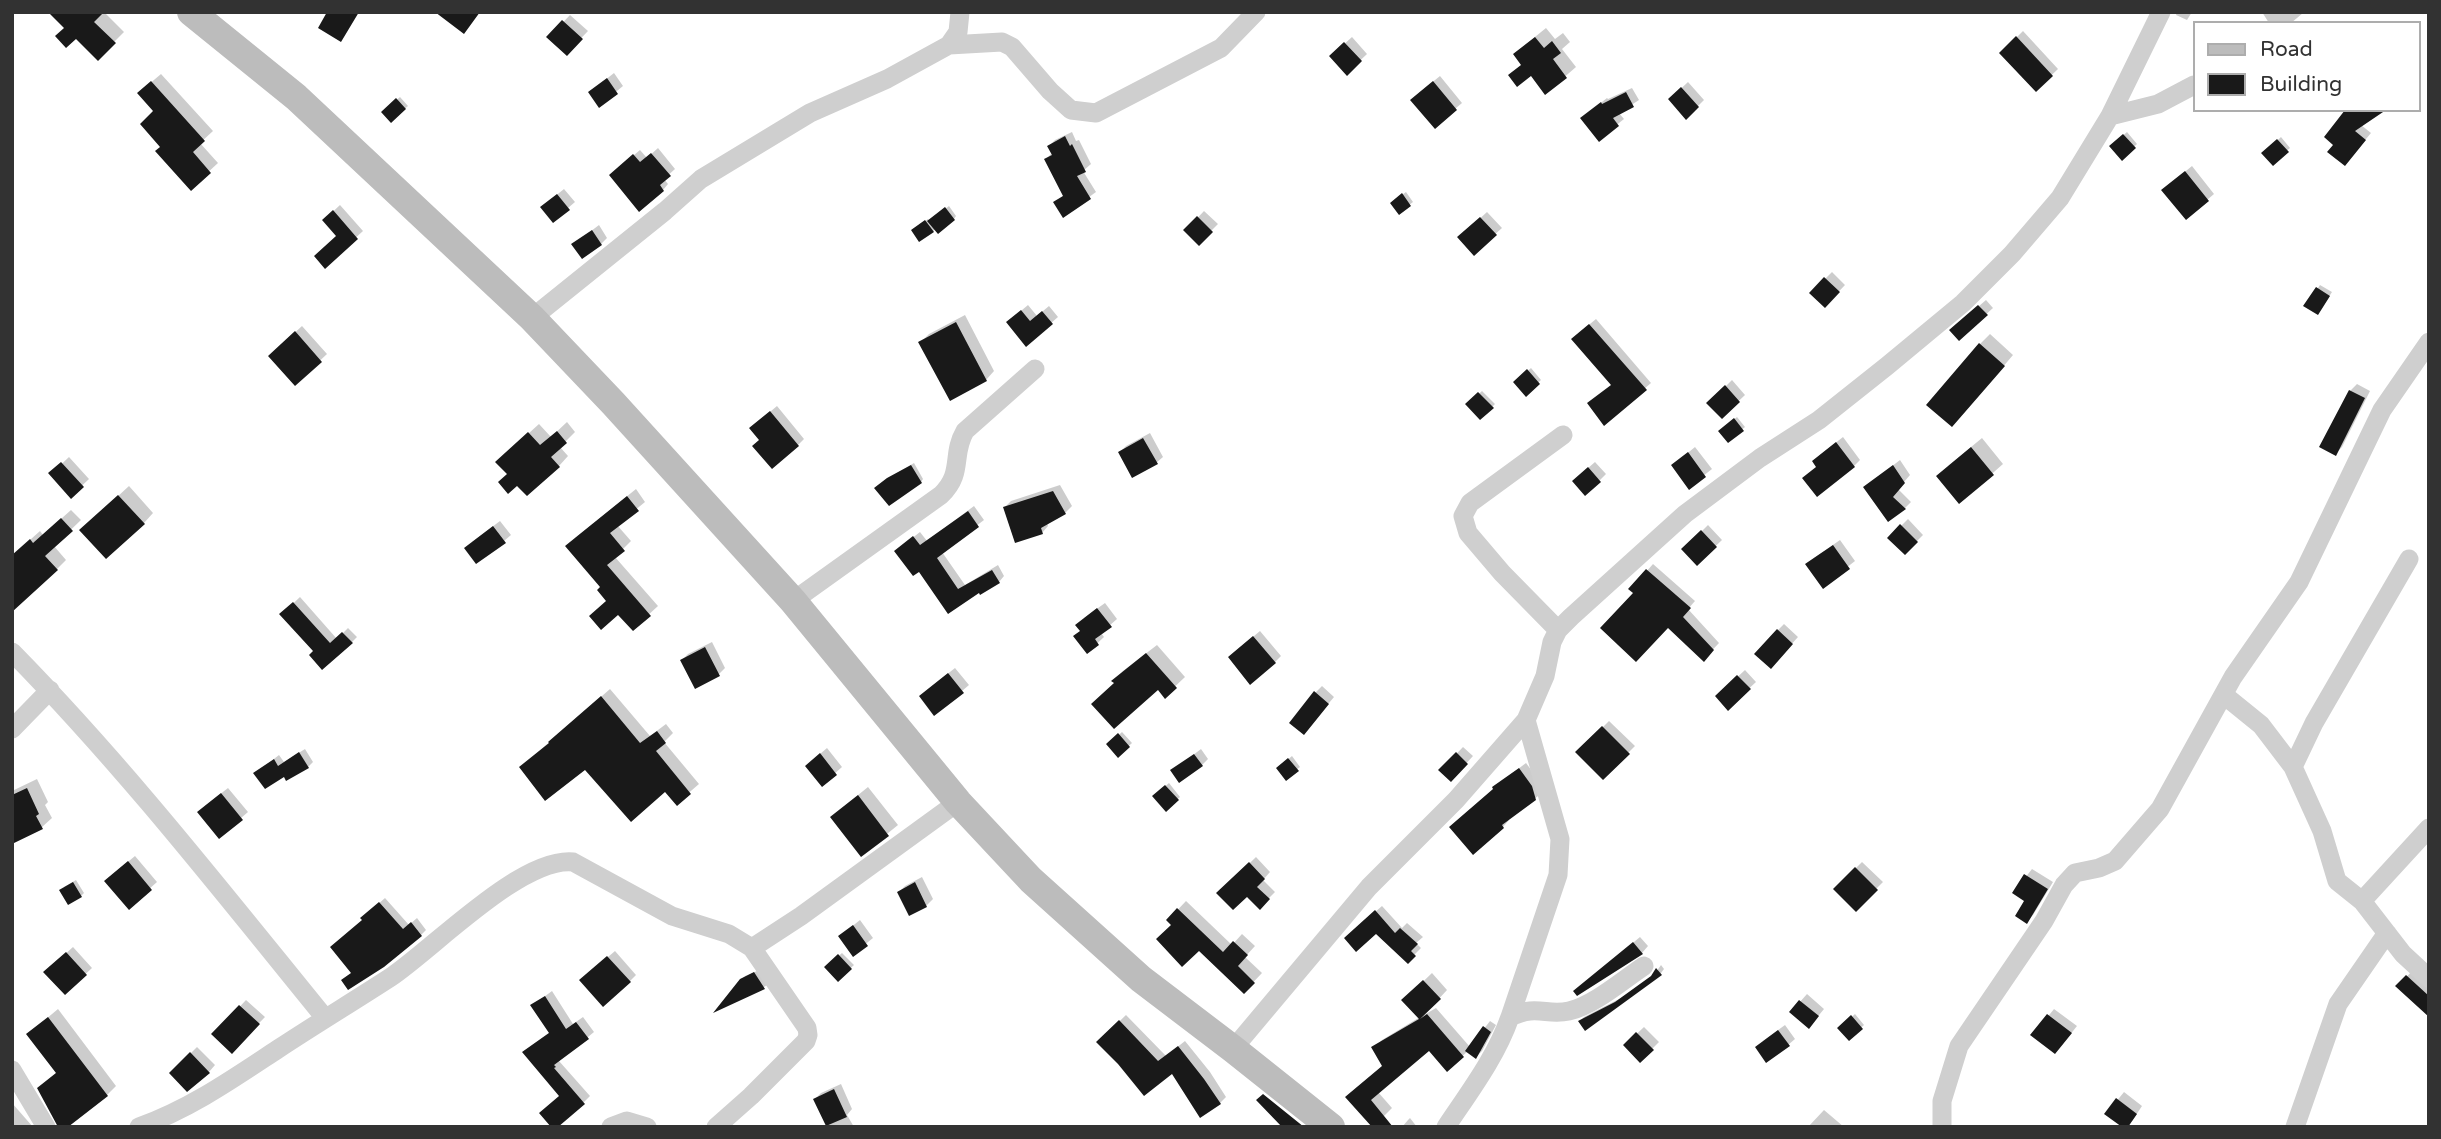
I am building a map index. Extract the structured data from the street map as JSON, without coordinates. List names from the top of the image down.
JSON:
{
  "legend": ["Road", "Building"]
}
